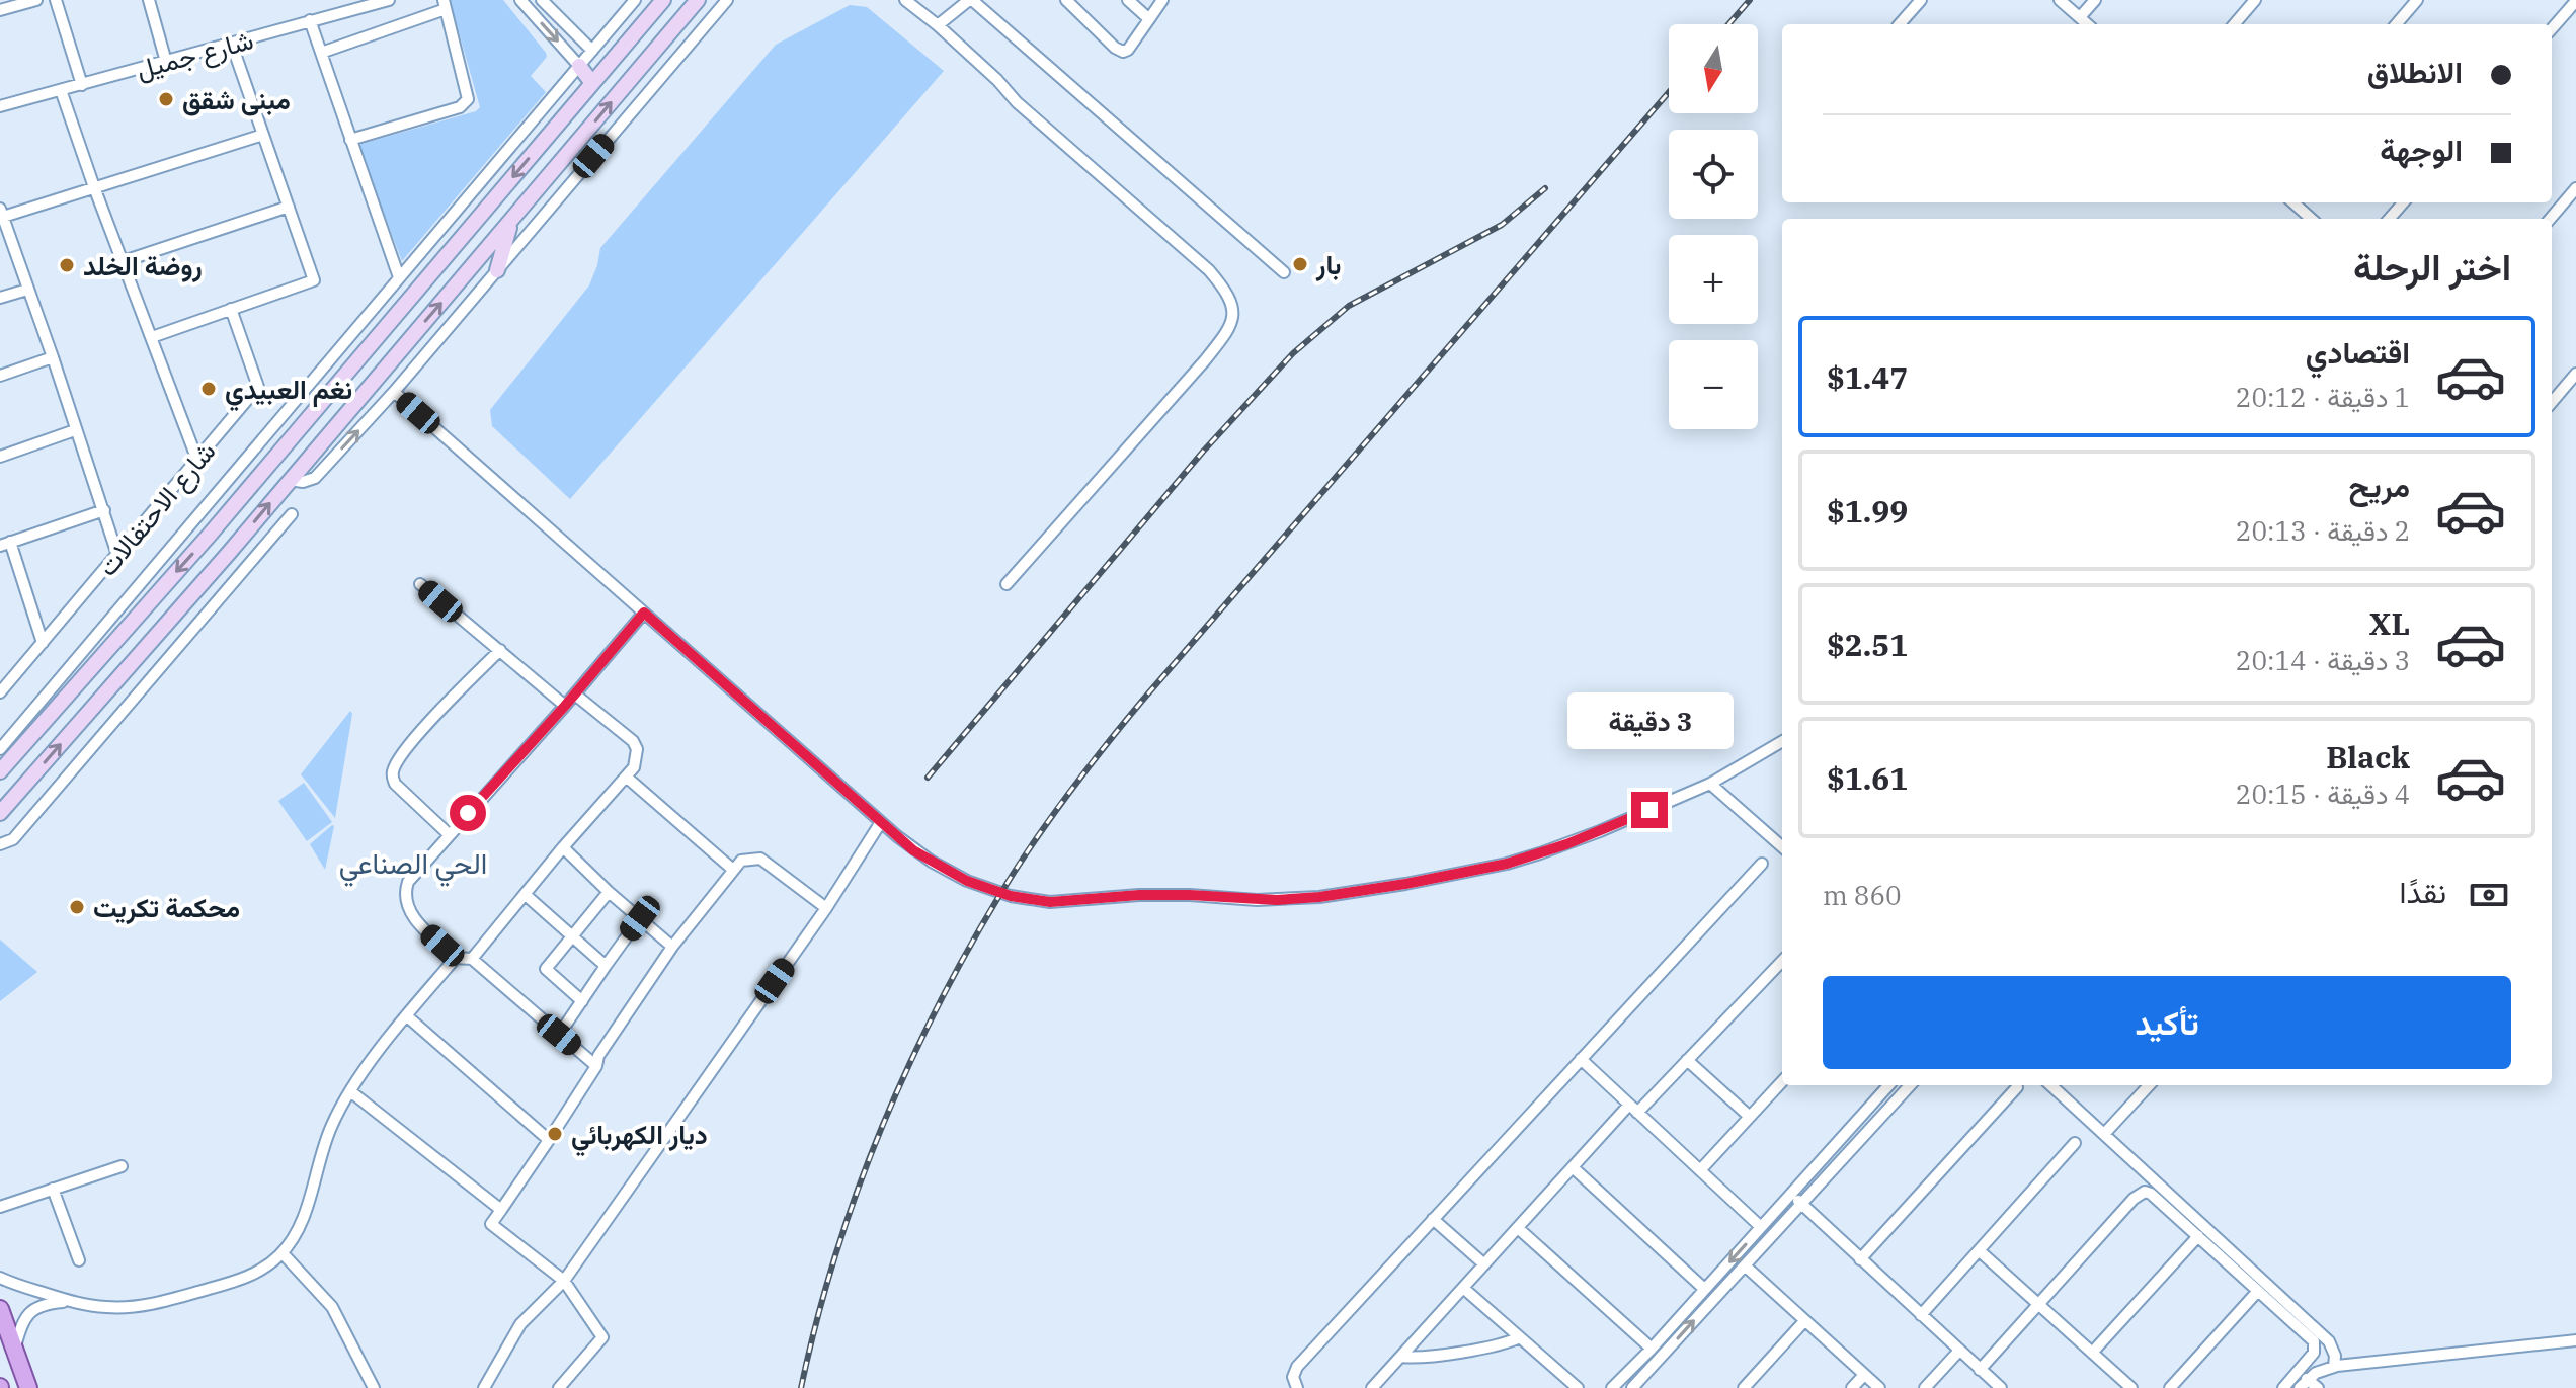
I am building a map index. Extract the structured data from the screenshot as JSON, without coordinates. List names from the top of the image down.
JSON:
{
  "streets": {
    "street": ["شارع جميل", "شارع الاحتفالات"]
  },
  "districts": ["الحي الصناعي"],
  "places": [
    "مبنى شقق",
    "بار",
    "روضة الخلد",
    "نغم العبيدي",
    "محكمة تكريت",
    "ديار الكهربائي"
  ],
  "north": "bottom",
  "page": {
    "map_buttons": ["+", "−"],
    "banner": ["الانطلاق", "الوجهة"],
    "heading": "اختر الرحلة",
    "list": [
      {
        "name": "اقتصادي",
        "note": "1 دقيقة · 20:12",
        "value": "$1.47"
      },
      {
        "name": "مريح",
        "note": "2 دقيقة · 20:13",
        "value": "$1.99"
      },
      {
        "name": "XL",
        "note": "3 دقيقة · 20:14",
        "value": "$2.51"
      },
      {
        "name": "Black",
        "note": "4 دقيقة · 20:15",
        "value": "$1.61"
      }
    ],
    "bubble": "3 دقيقة",
    "pay": ["نقدًا", "860 m"],
    "buttons": "تأكيد"
  }
}
